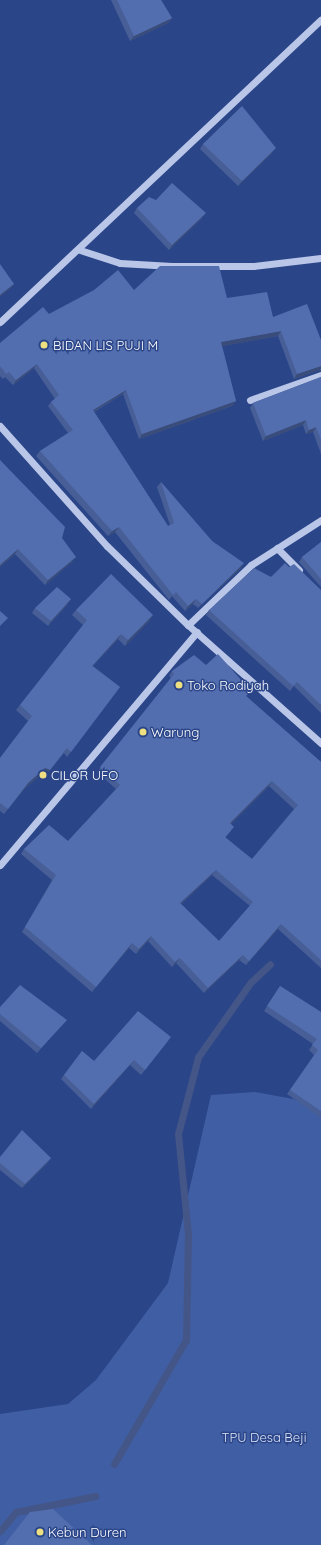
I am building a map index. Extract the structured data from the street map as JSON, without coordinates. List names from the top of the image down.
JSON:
{
  "parks": ["TPU Desa Beji"],
  "places": [
    "BIDAN LIS PUJI M",
    "Toko Rodiyah",
    "Warung",
    "CILOR UFO",
    "Kebun Duren"
  ]
}
